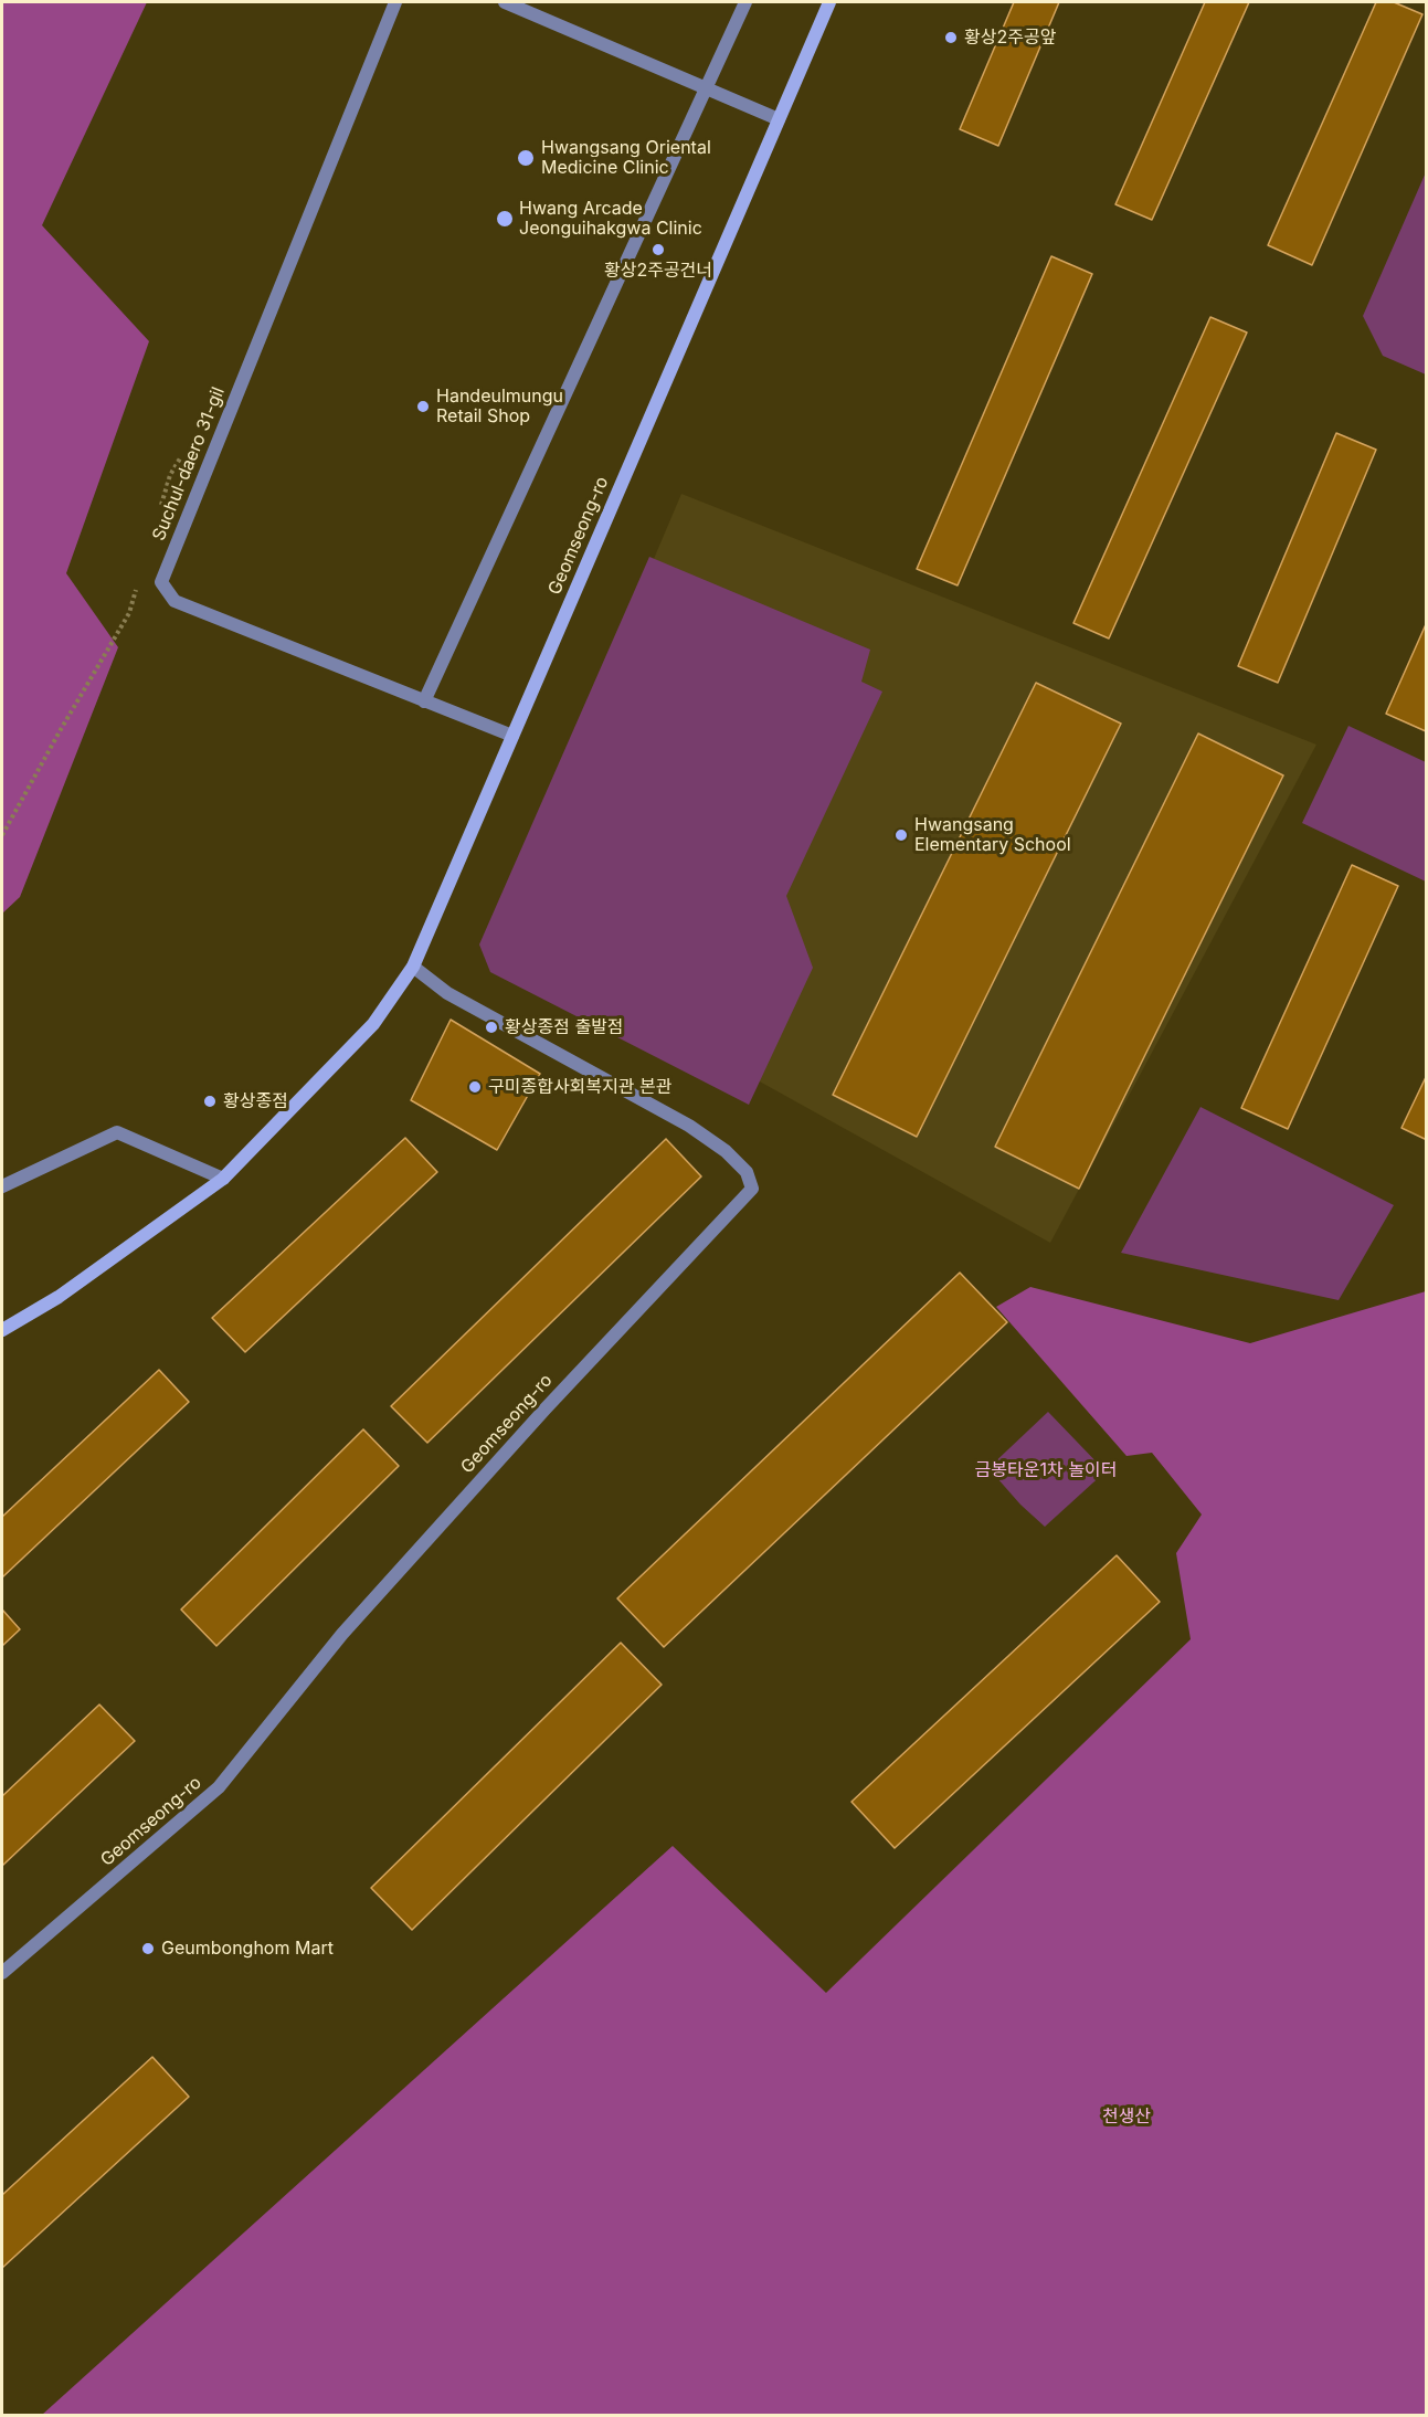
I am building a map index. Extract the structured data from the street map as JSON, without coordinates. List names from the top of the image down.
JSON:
{
  "streets": {
    "street": ["Suchul-daero 31-gil", "Geomseong-ro"]
  },
  "crossings": [
    ["Suchul-daero 31-gil", "Geomseong-ro"]
  ],
  "parks": ["금봉타운1차 놀이터", "천생산"],
  "places": [
    "황상2주공앞",
    "Hwangsang Oriental Medicine Clinic",
    "Hwang Arcade Jeonguihakgwa Clinic",
    "황상2주공건너",
    "Handeulmungu Retail Shop",
    "Hwangsang Elementary School",
    "황상종점 출발점",
    "구미종합사회복지관 본관",
    "황상종점",
    "Geumbonghom Mart"
  ]
}
